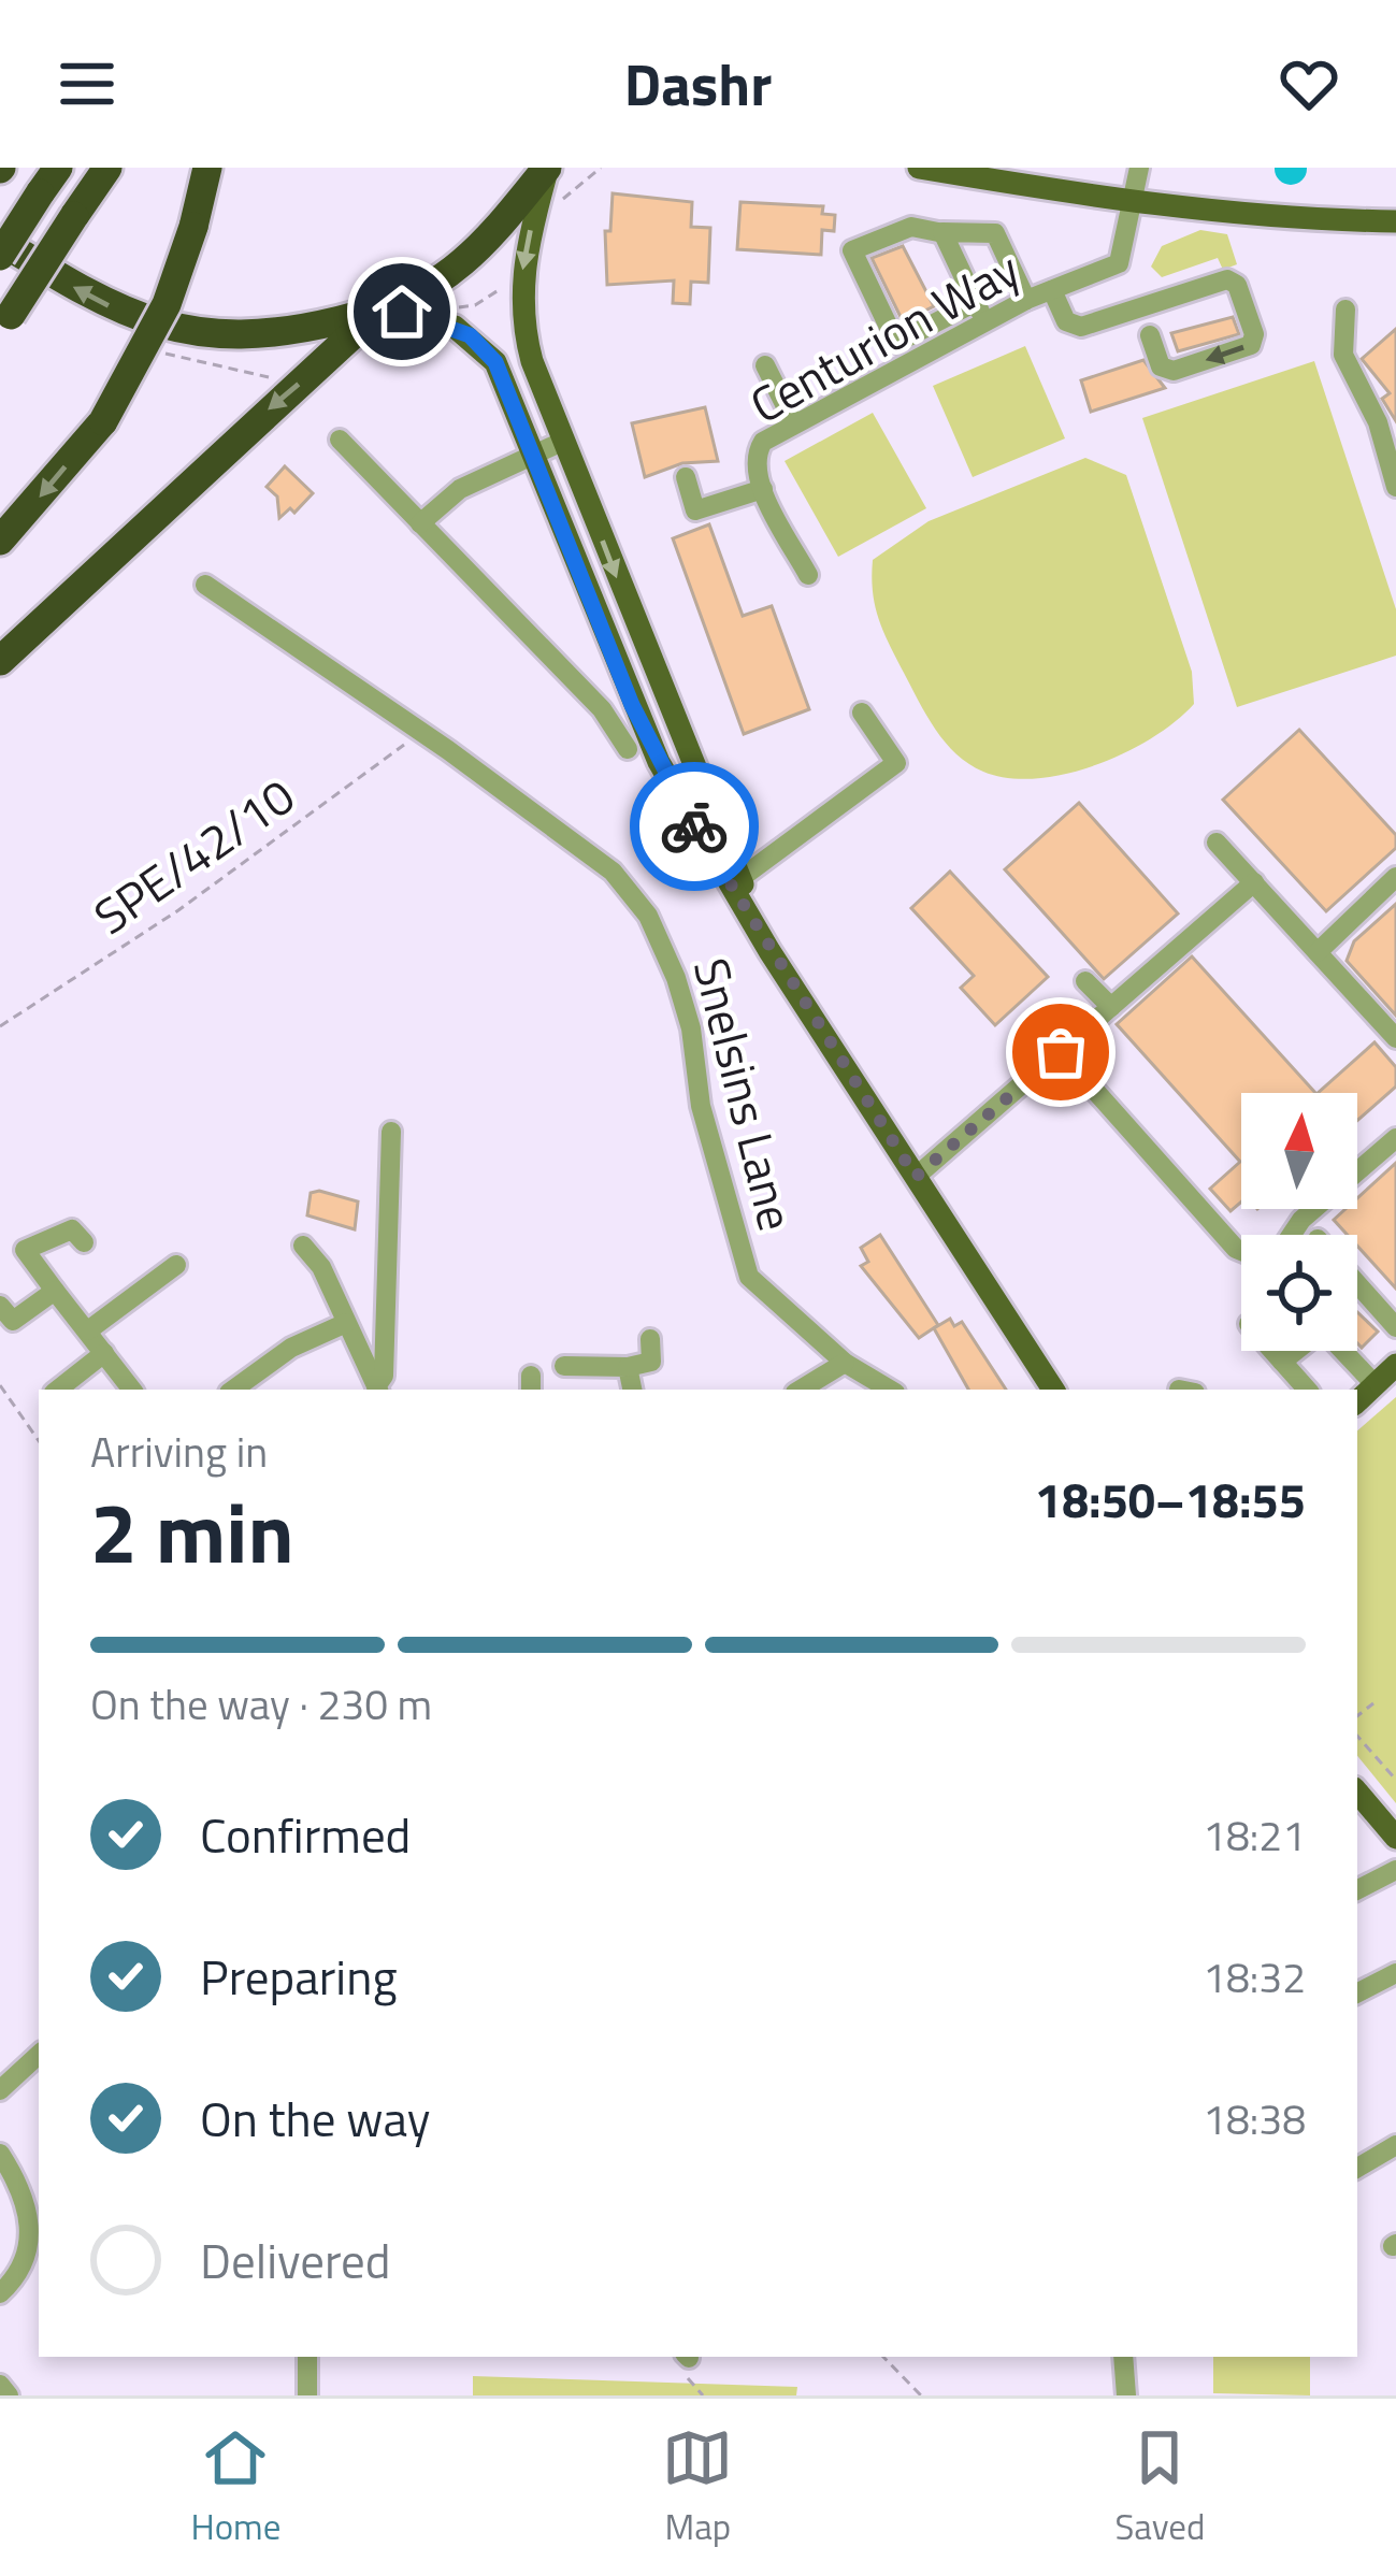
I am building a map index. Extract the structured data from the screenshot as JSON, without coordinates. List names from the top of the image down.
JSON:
{
  "streets": {
    "street": ["Centurion Way", "Snelsins Lane"],
    "path": ["SPE/42/10"]
  },
  "crossings": [
    ["SPE/42/10", "Snelsins Lane"]
  ],
  "north": "top",
  "page": {
    "header": "Dashr",
    "heading": ["2 min", "Arriving in", "18:50–18:55"],
    "bar": "On the way · 230 m",
    "list": [
      ["Confirmed", "18:21"],
      ["Preparing", "18:32"],
      ["On the way", "18:38"],
      "Delivered"
    ],
    "tabs": ["Home", "Map", "Saved"]
  }
}
